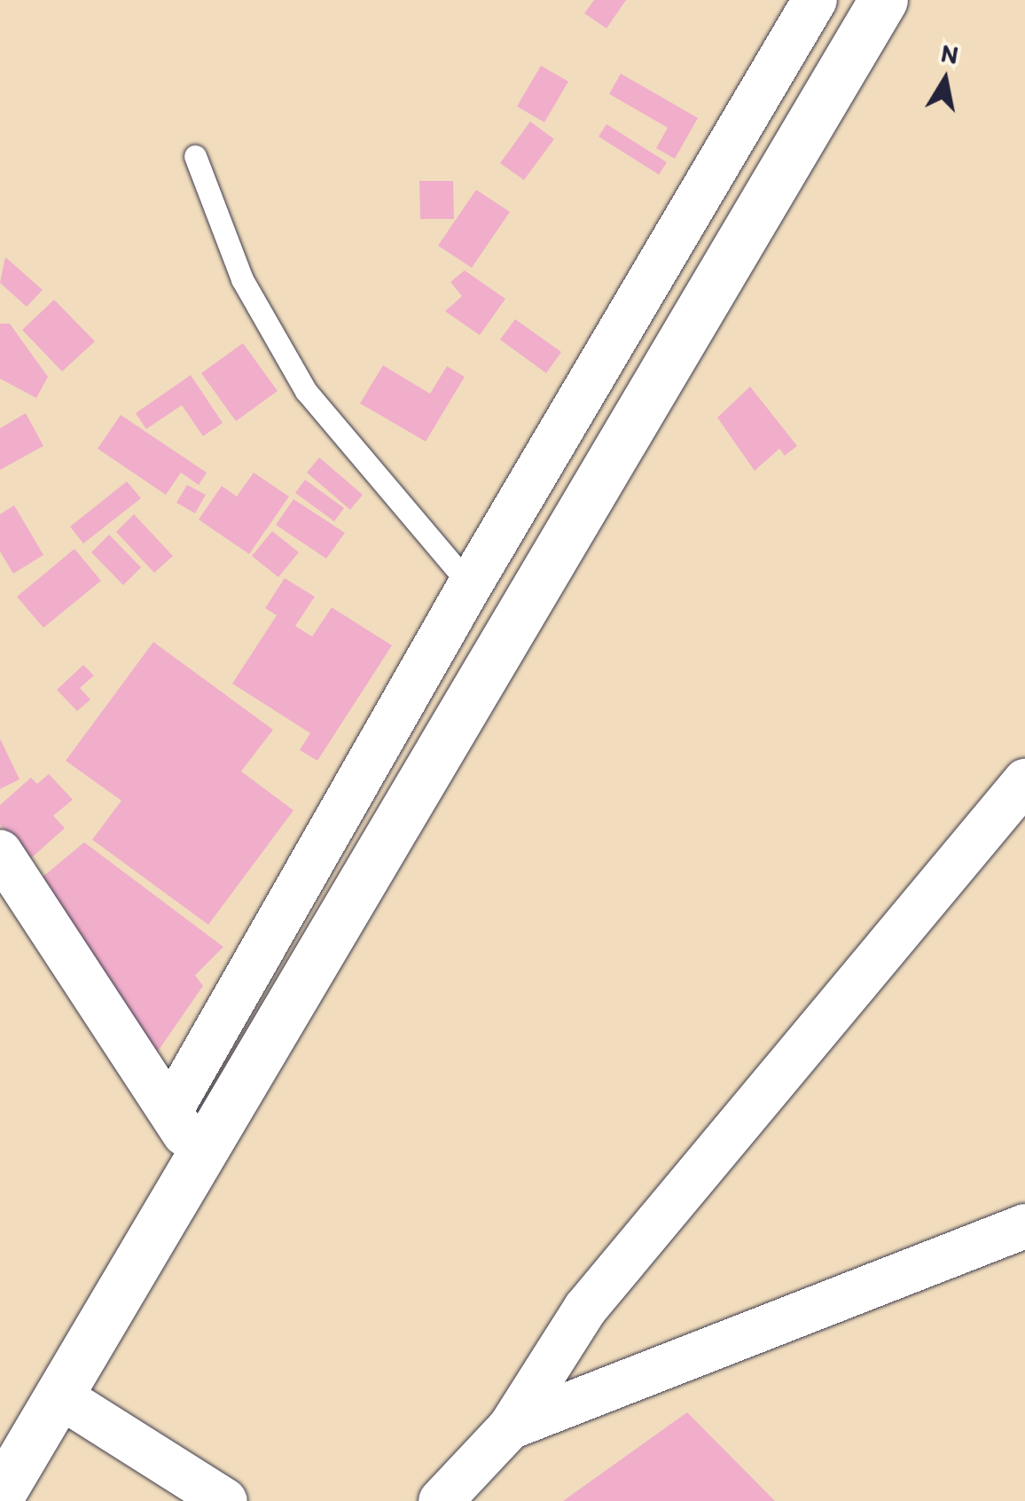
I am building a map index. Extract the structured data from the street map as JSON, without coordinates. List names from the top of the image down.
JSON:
{
  "north": "top"
}
